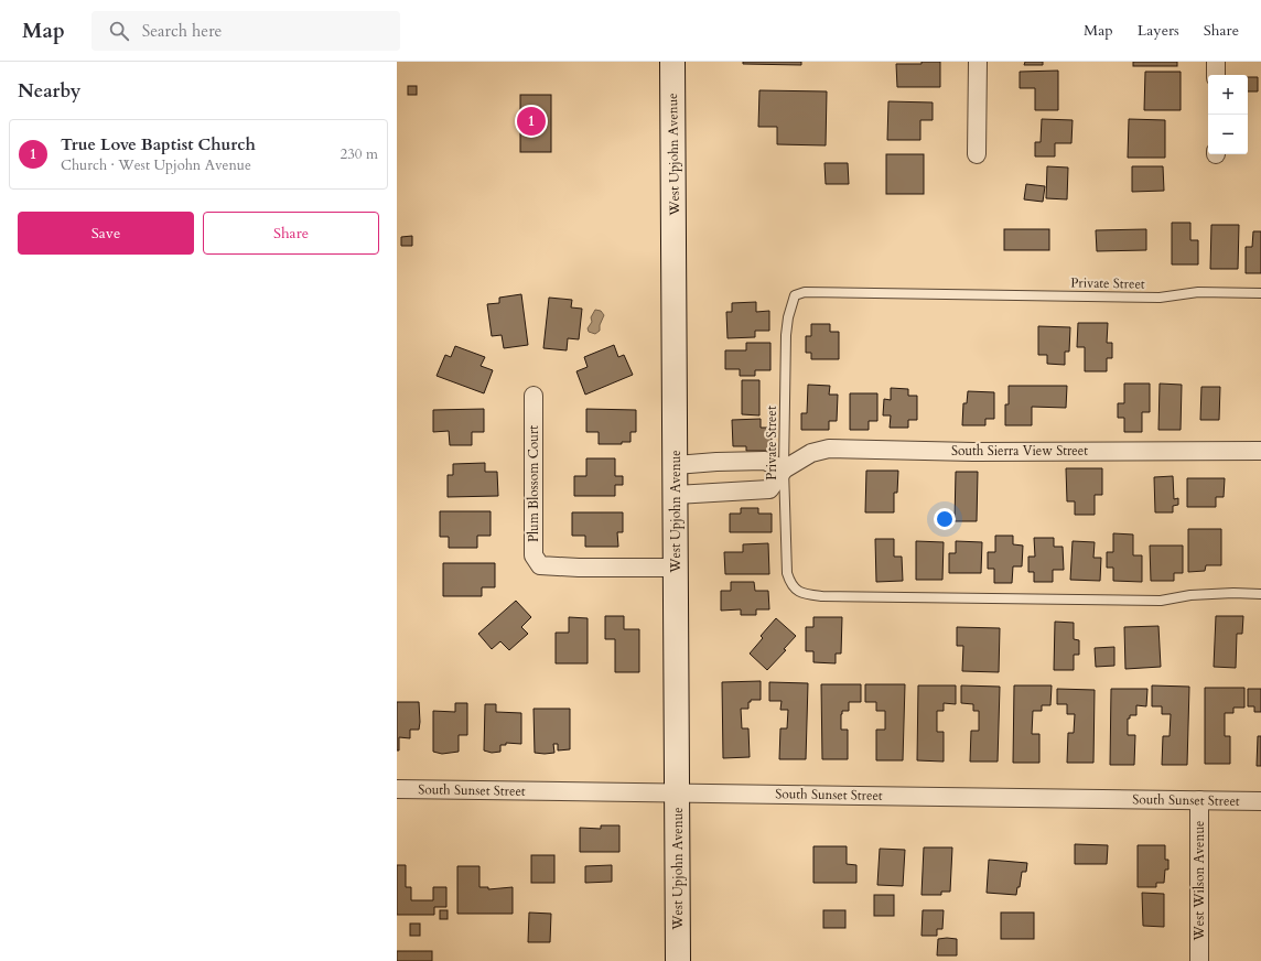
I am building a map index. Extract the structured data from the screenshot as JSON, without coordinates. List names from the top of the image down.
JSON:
{
  "streets": {
    "main road": ["West Upjohn Avenue"],
    "street": [
      "South Sierra View Street",
      "Plum Blossom Court",
      "South Sunset Street",
      "West Wilson Avenue"
    ],
    "lane": ["Private Street"]
  },
  "crossings": [
    ["West Upjohn Avenue", "South Sierra View Street"],
    ["West Upjohn Avenue", "Plum Blossom Court"],
    ["West Upjohn Avenue", "South Sunset Street"],
    ["Private Street", "South Sierra View Street"],
    ["South Sunset Street", "West Wilson Avenue"]
  ],
  "page": {
    "header": "Map",
    "search": "Search here",
    "nav": ["Map", "Layers", "Share"],
    "heading": "Nearby",
    "map_buttons": ["+", "−"],
    "pins": "1",
    "list": [
      {
        "mark": "1",
        "name": "True Love Baptist Church",
        "note": "Church · West Upjohn Avenue",
        "value": "230 m"
      }
    ],
    "buttons": ["Save", "Share"]
  }
}
